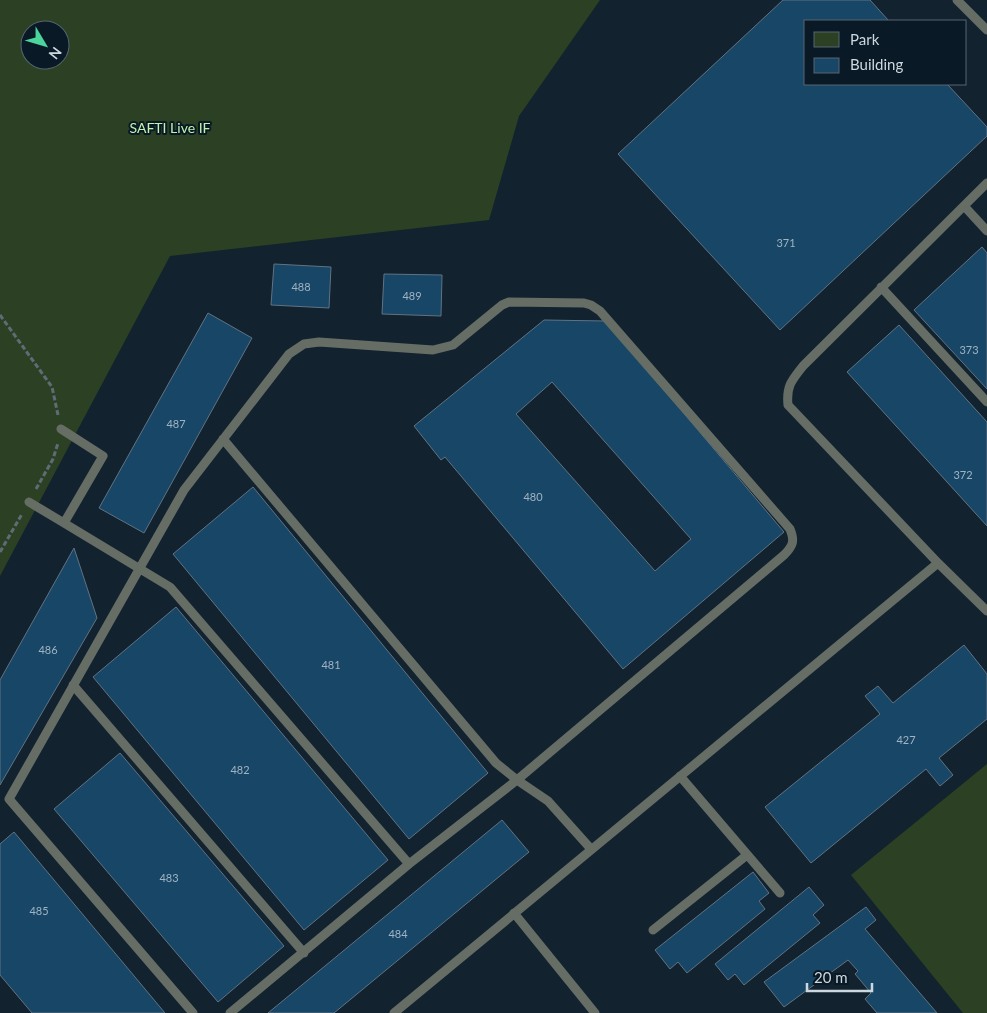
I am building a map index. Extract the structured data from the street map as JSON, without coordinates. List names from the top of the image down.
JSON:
{
  "parks": ["SAFTI Live IF"],
  "house_numbers": [
    "371",
    "488",
    "489",
    "373",
    "487",
    "372",
    "480",
    "486",
    "481",
    "427",
    "482",
    "483",
    "485",
    "484"
  ],
  "legend": ["Park", "Building"],
  "scale_bar": "20 m",
  "north": "bottom right"
}
